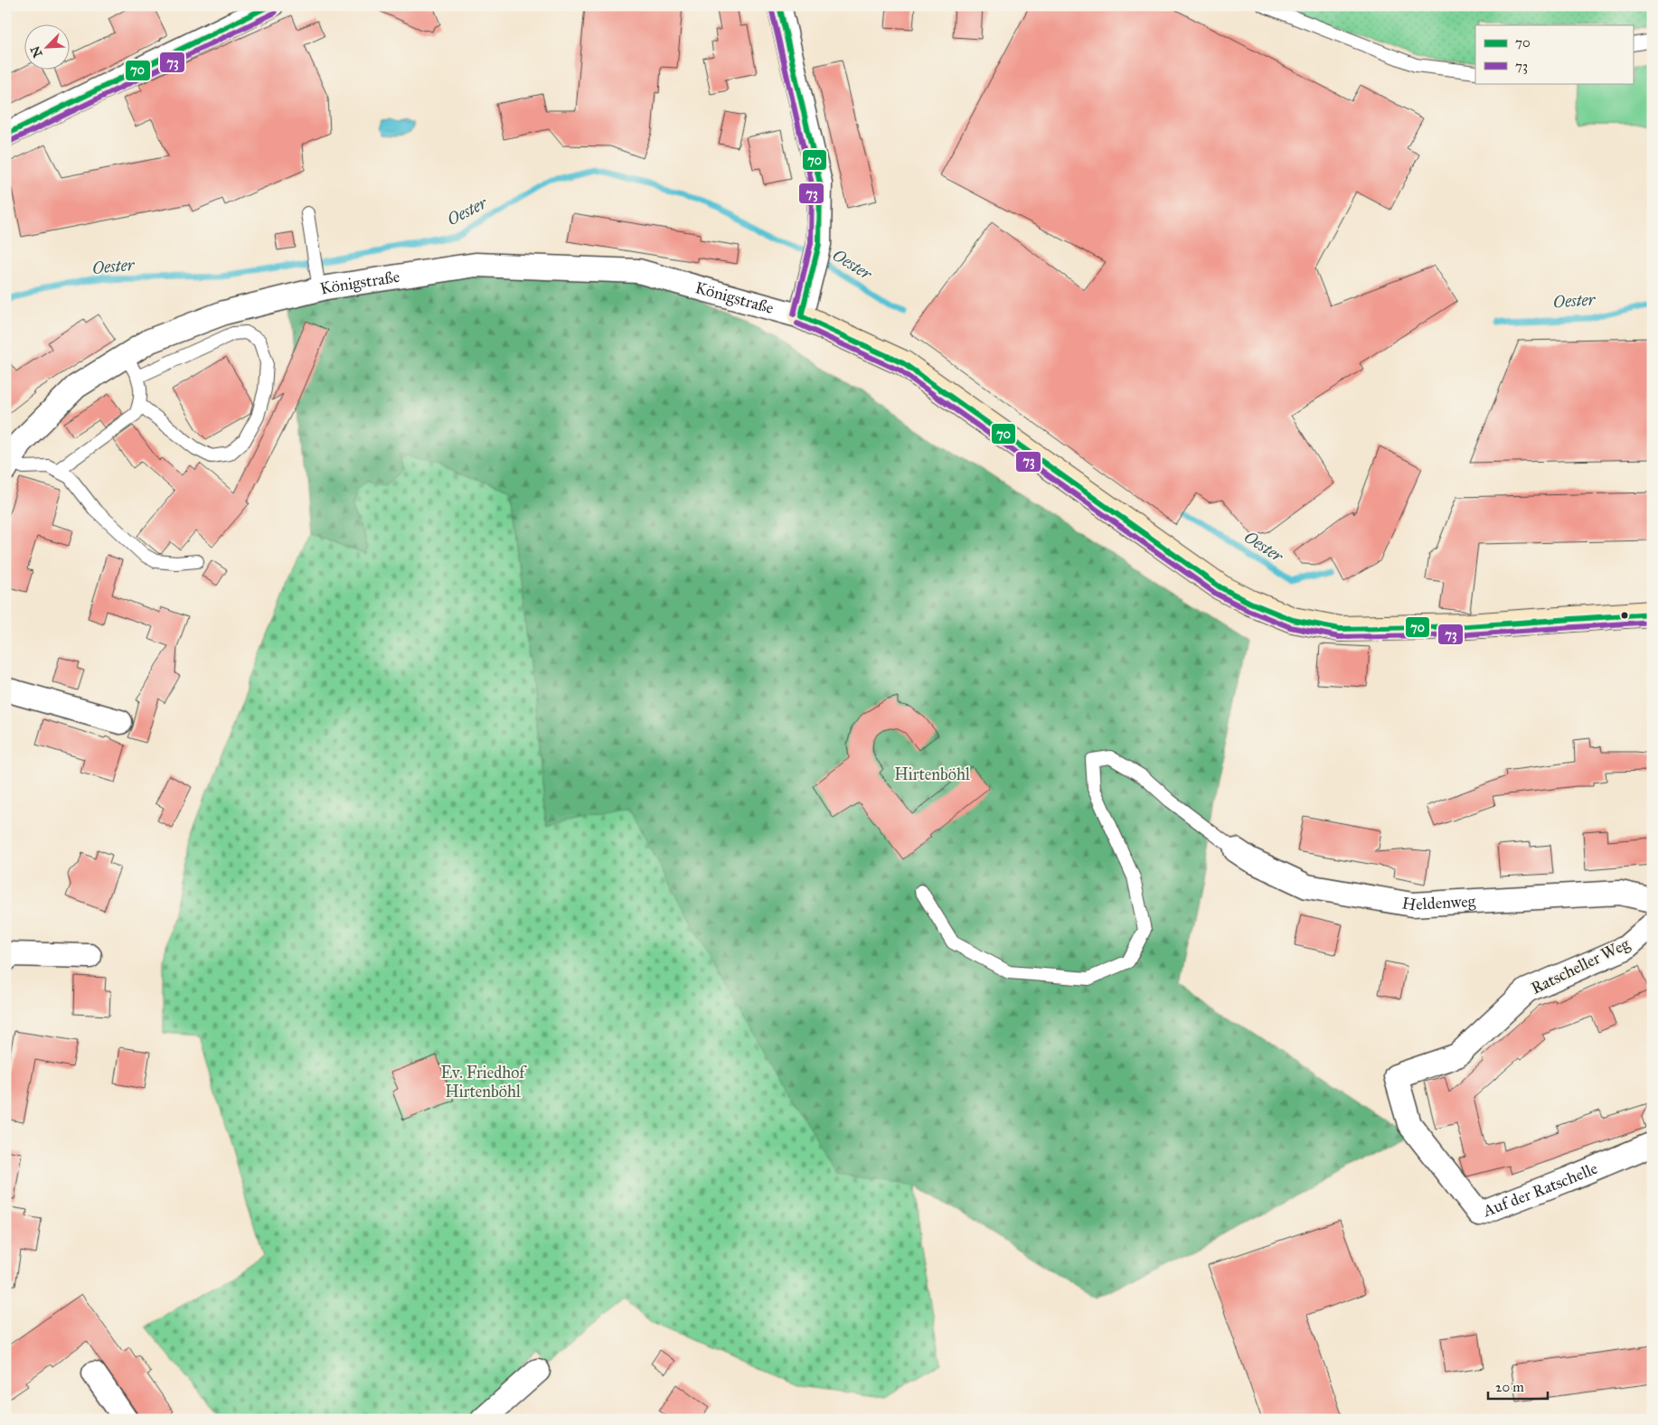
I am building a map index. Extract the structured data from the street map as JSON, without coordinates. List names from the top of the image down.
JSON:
{
  "streets": {
    "street": [
      "Königstraße",
      "Heldenweg",
      "Ratscheller Weg",
      "Auf der Ratschelle"
    ]
  },
  "crossings": [
    ["Ratscheller Weg", "Auf der Ratschelle"]
  ],
  "water": ["Oester"],
  "parks": ["Hirtenböhl", "Ev. Friedhof Hirtenböhl"],
  "lines": ["transit line 70", "transit line 73"],
  "legend": ["70", "73"],
  "scale_bar": "20 m",
  "north": "bottom left"
}
